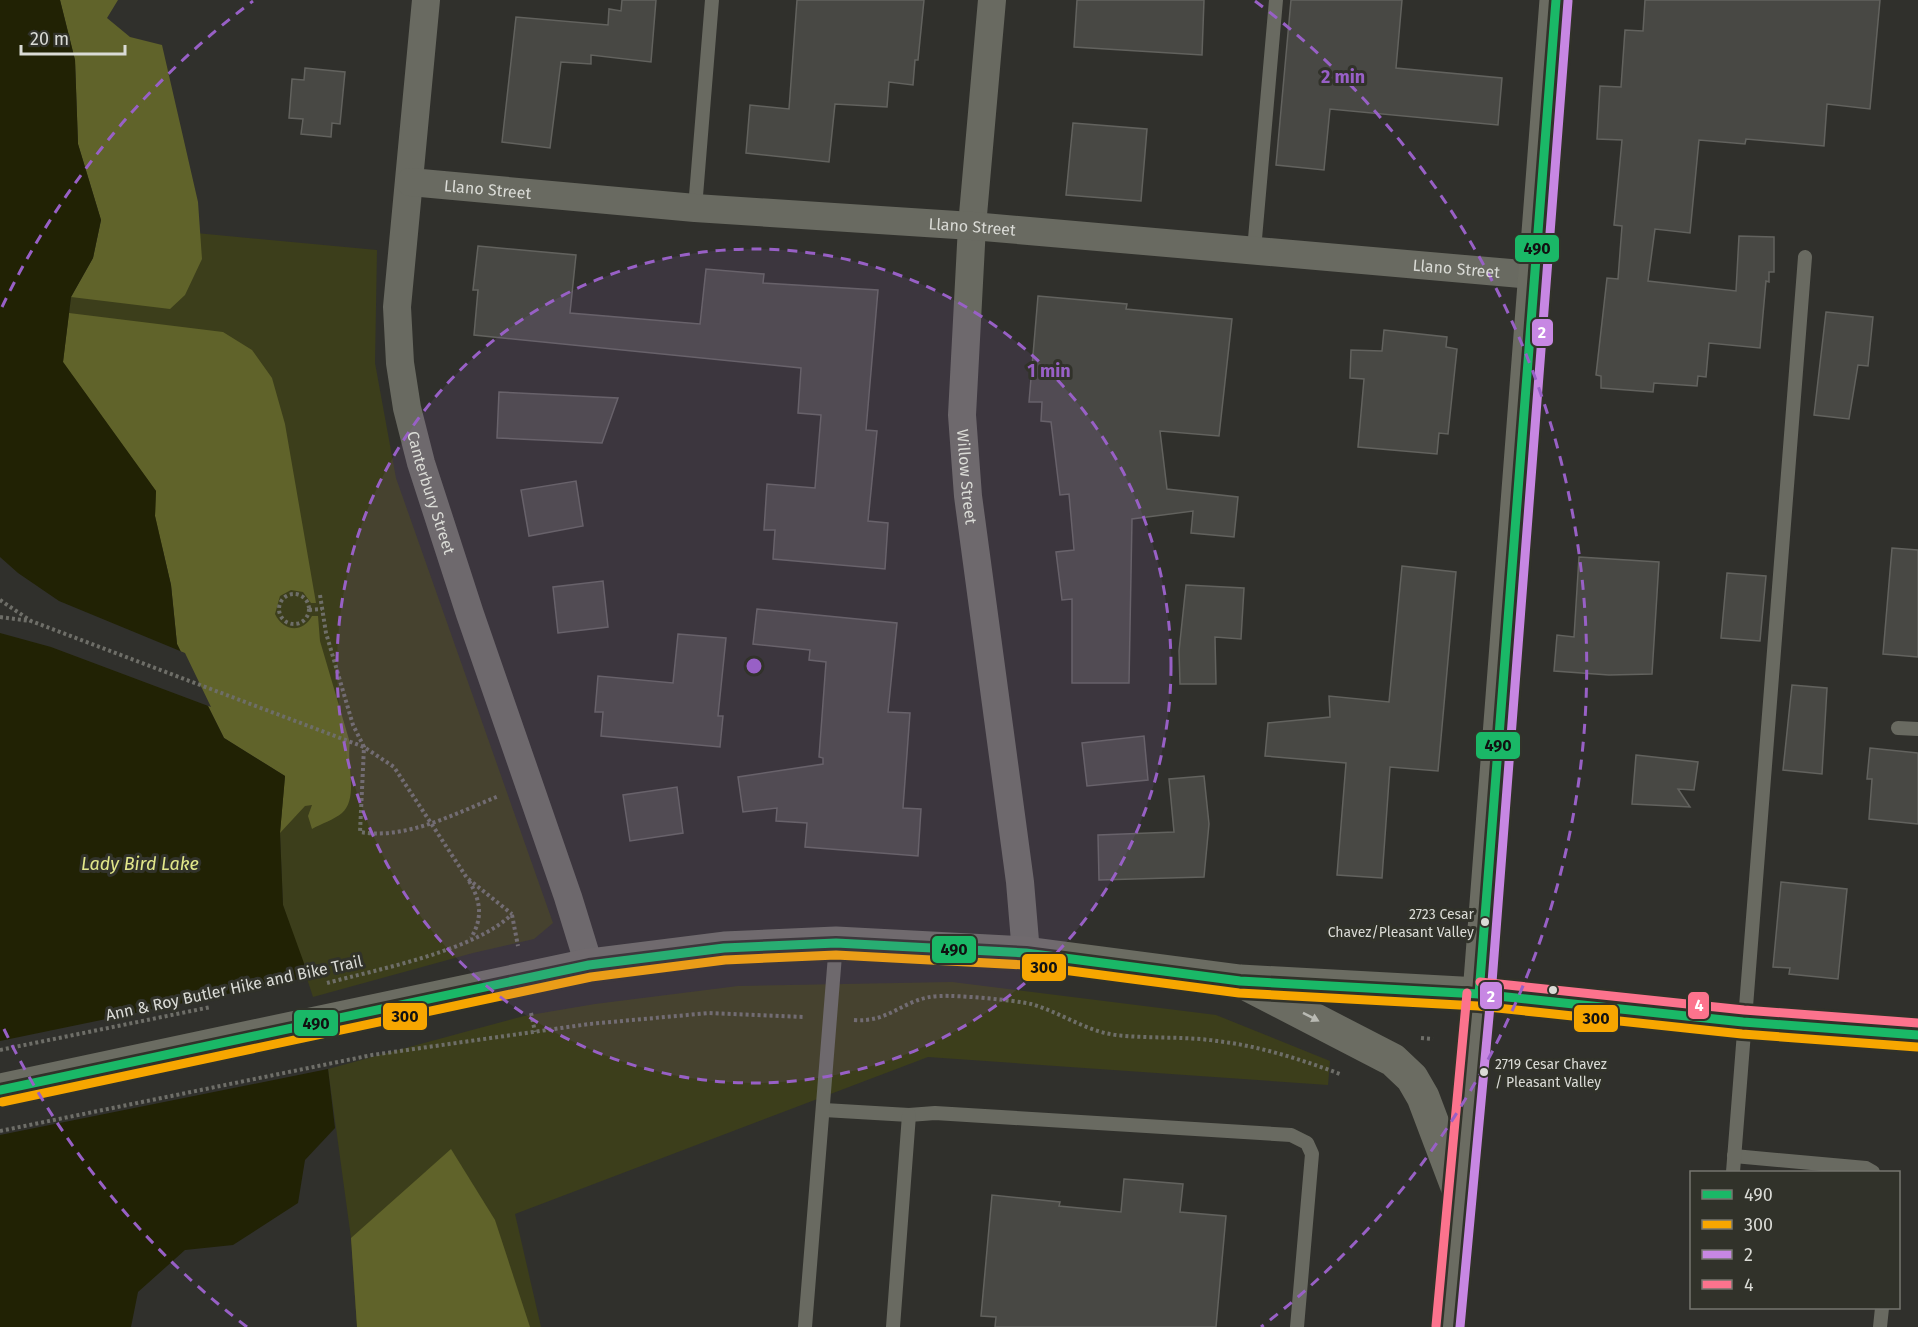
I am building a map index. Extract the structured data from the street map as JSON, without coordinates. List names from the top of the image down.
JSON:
{
  "streets": {
    "street": ["Llano Street", "Willow Street", "Canterbury Street"],
    "path": ["Ann & Roy Butler Hike and Bike Trail"]
  },
  "crossings": [
    ["Llano Street", "Willow Street"],
    ["Llano Street", "Canterbury Street"]
  ],
  "water": ["Lady Bird Lake"],
  "places": ["2723 Cesar Chavez/Pleasant Valley", "2719 Cesar Chavez / Pleasant Valley"],
  "lines": [
    "transit line 490",
    "transit line 2",
    "transit line 300",
    "transit line 4"
  ],
  "legend": [
    "490",
    "300",
    "2",
    "4"
  ],
  "scale_bar": "20 m",
  "rings": ["2 min", "1 min"]
}
